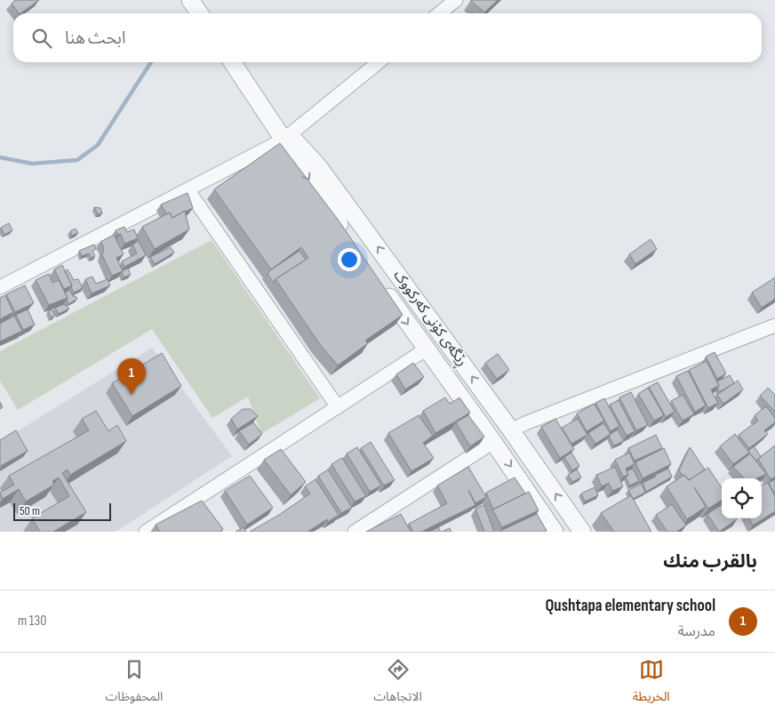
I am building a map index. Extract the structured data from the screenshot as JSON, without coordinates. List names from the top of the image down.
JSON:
{
  "streets": {
    "street": ["ڕێگەی کۆنی کەرکووک"]
  },
  "scale_bar": "50 m",
  "page": {
    "search": "ابحث هنا",
    "pins": "1",
    "scale": "50 m",
    "heading": "بالقرب منك",
    "list": [
      {
        "mark": "1",
        "name": "Qushtapa elementary school",
        "note": "مدرسة",
        "value": "130 m"
      }
    ],
    "nav": ["الخريطة", "الاتجاهات", "المحفوظات"]
  }
}
